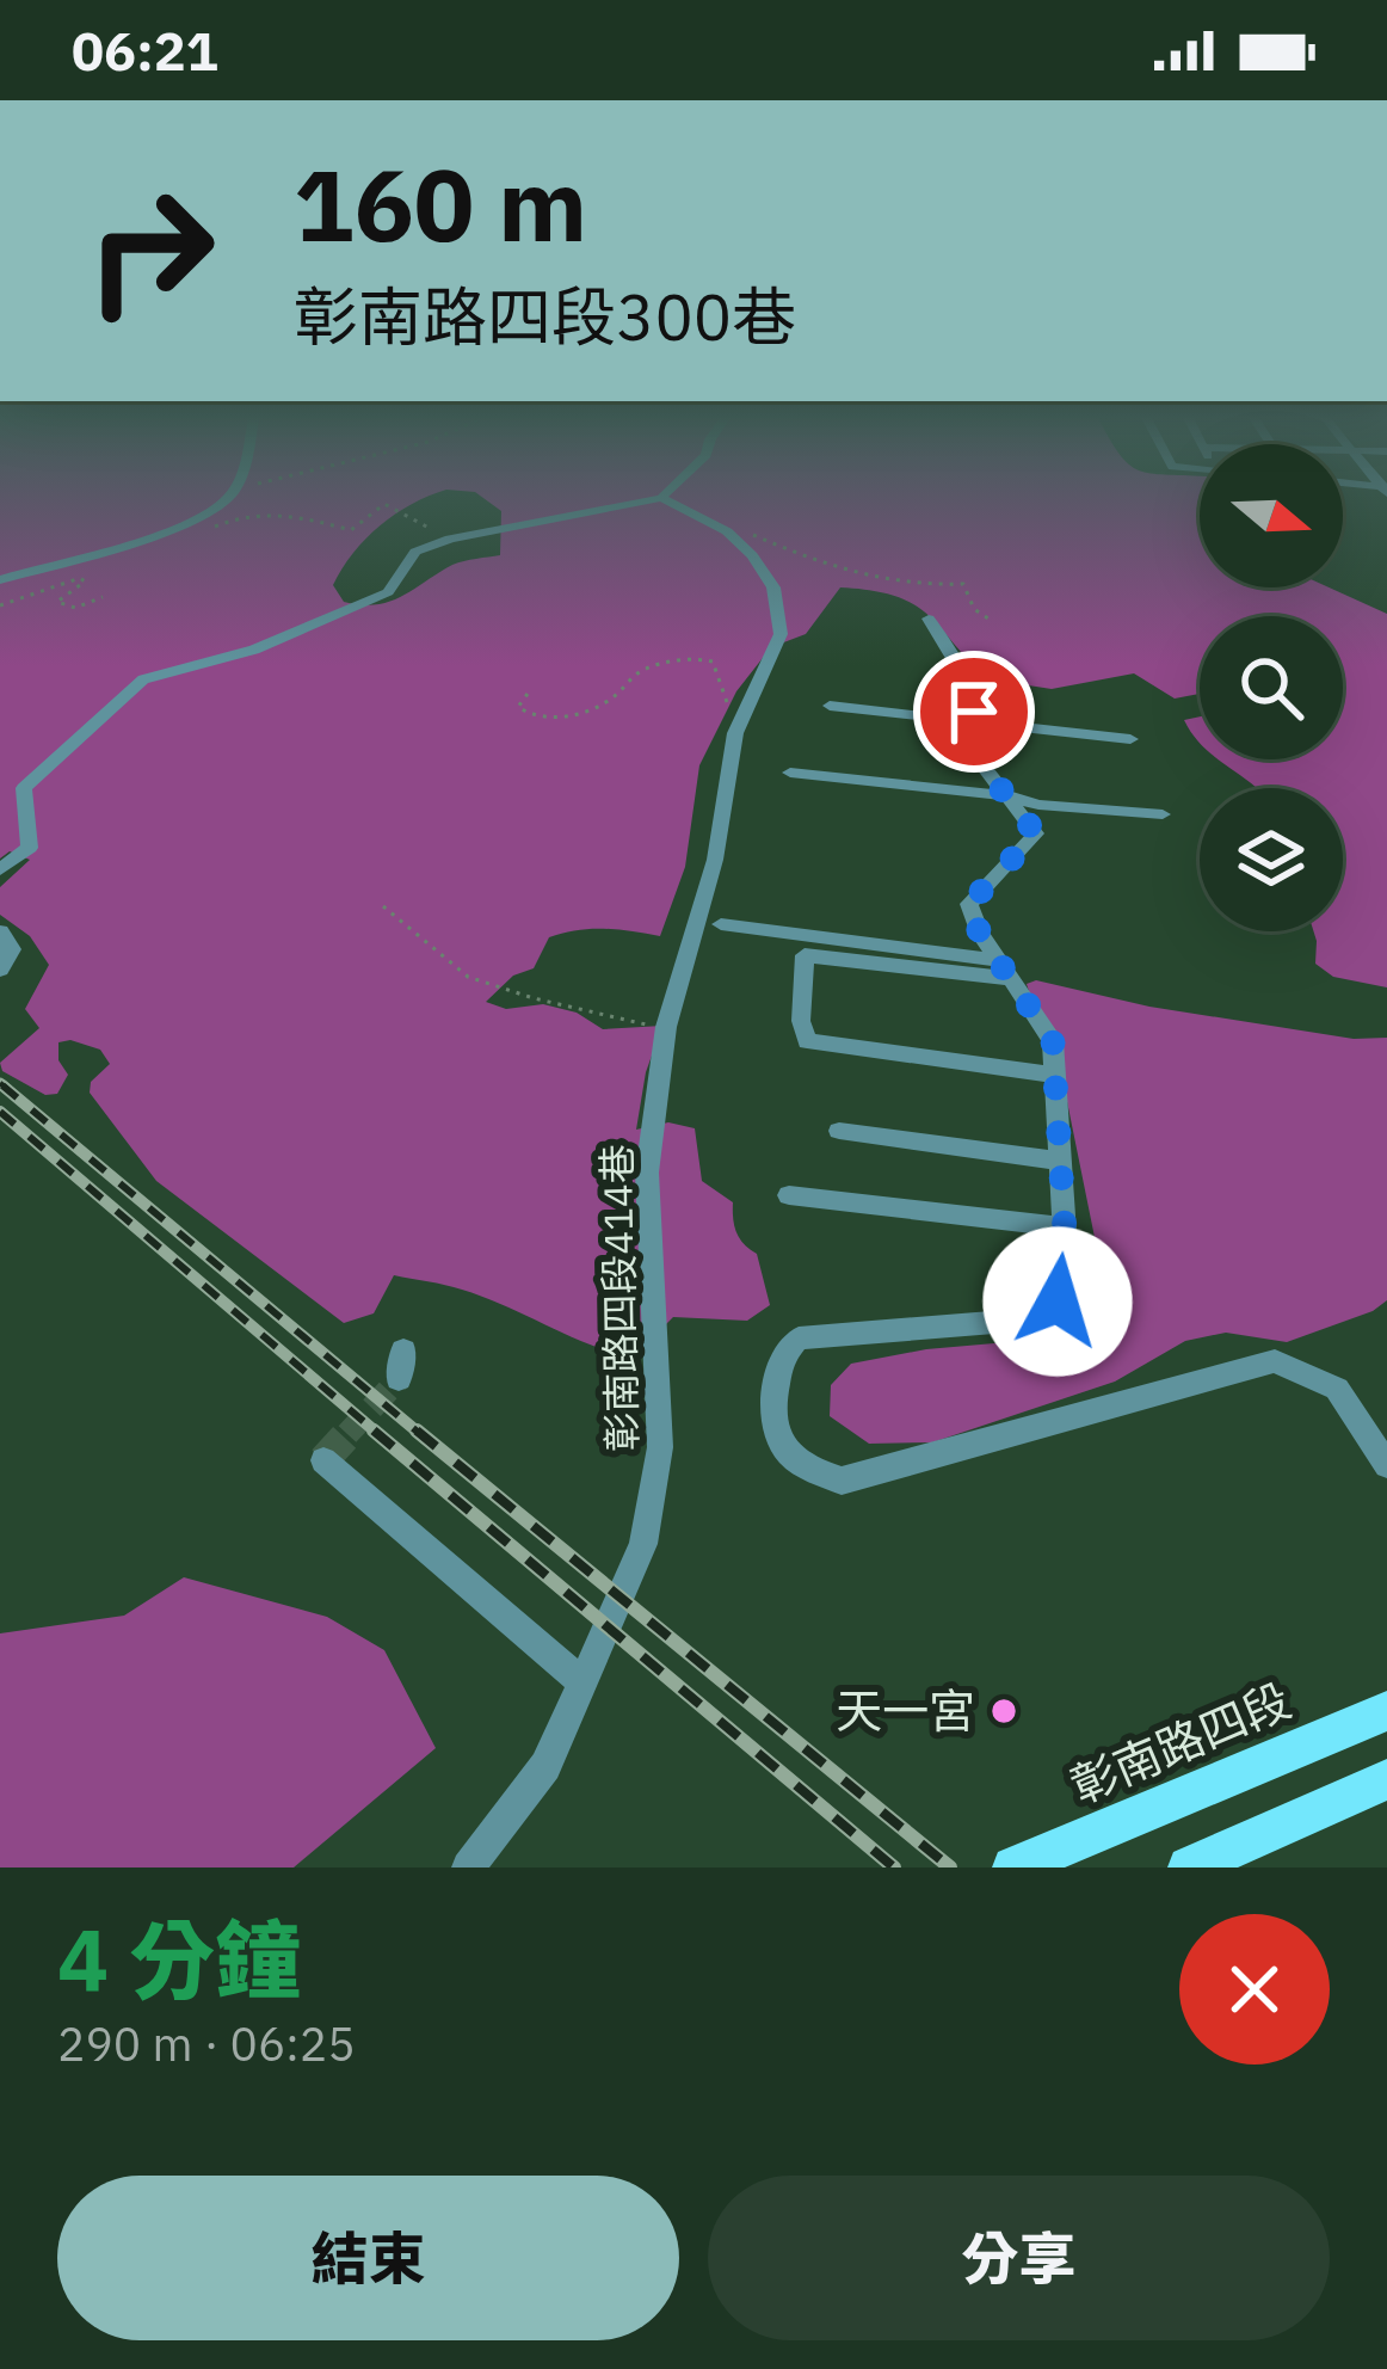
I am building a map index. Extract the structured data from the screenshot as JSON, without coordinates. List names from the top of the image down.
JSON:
{
  "streets": {
    "main road": ["彰南路四段"],
    "street": ["彰南路四段414巷"]
  },
  "places": ["天一宮"],
  "north": "right",
  "page": {
    "status": "06:21",
    "turn": ["160 m", "彰南路四段300巷"],
    "heading": ["4 分鐘", "290 m · 06:25"],
    "buttons": ["結束", "分享"]
  }
}
